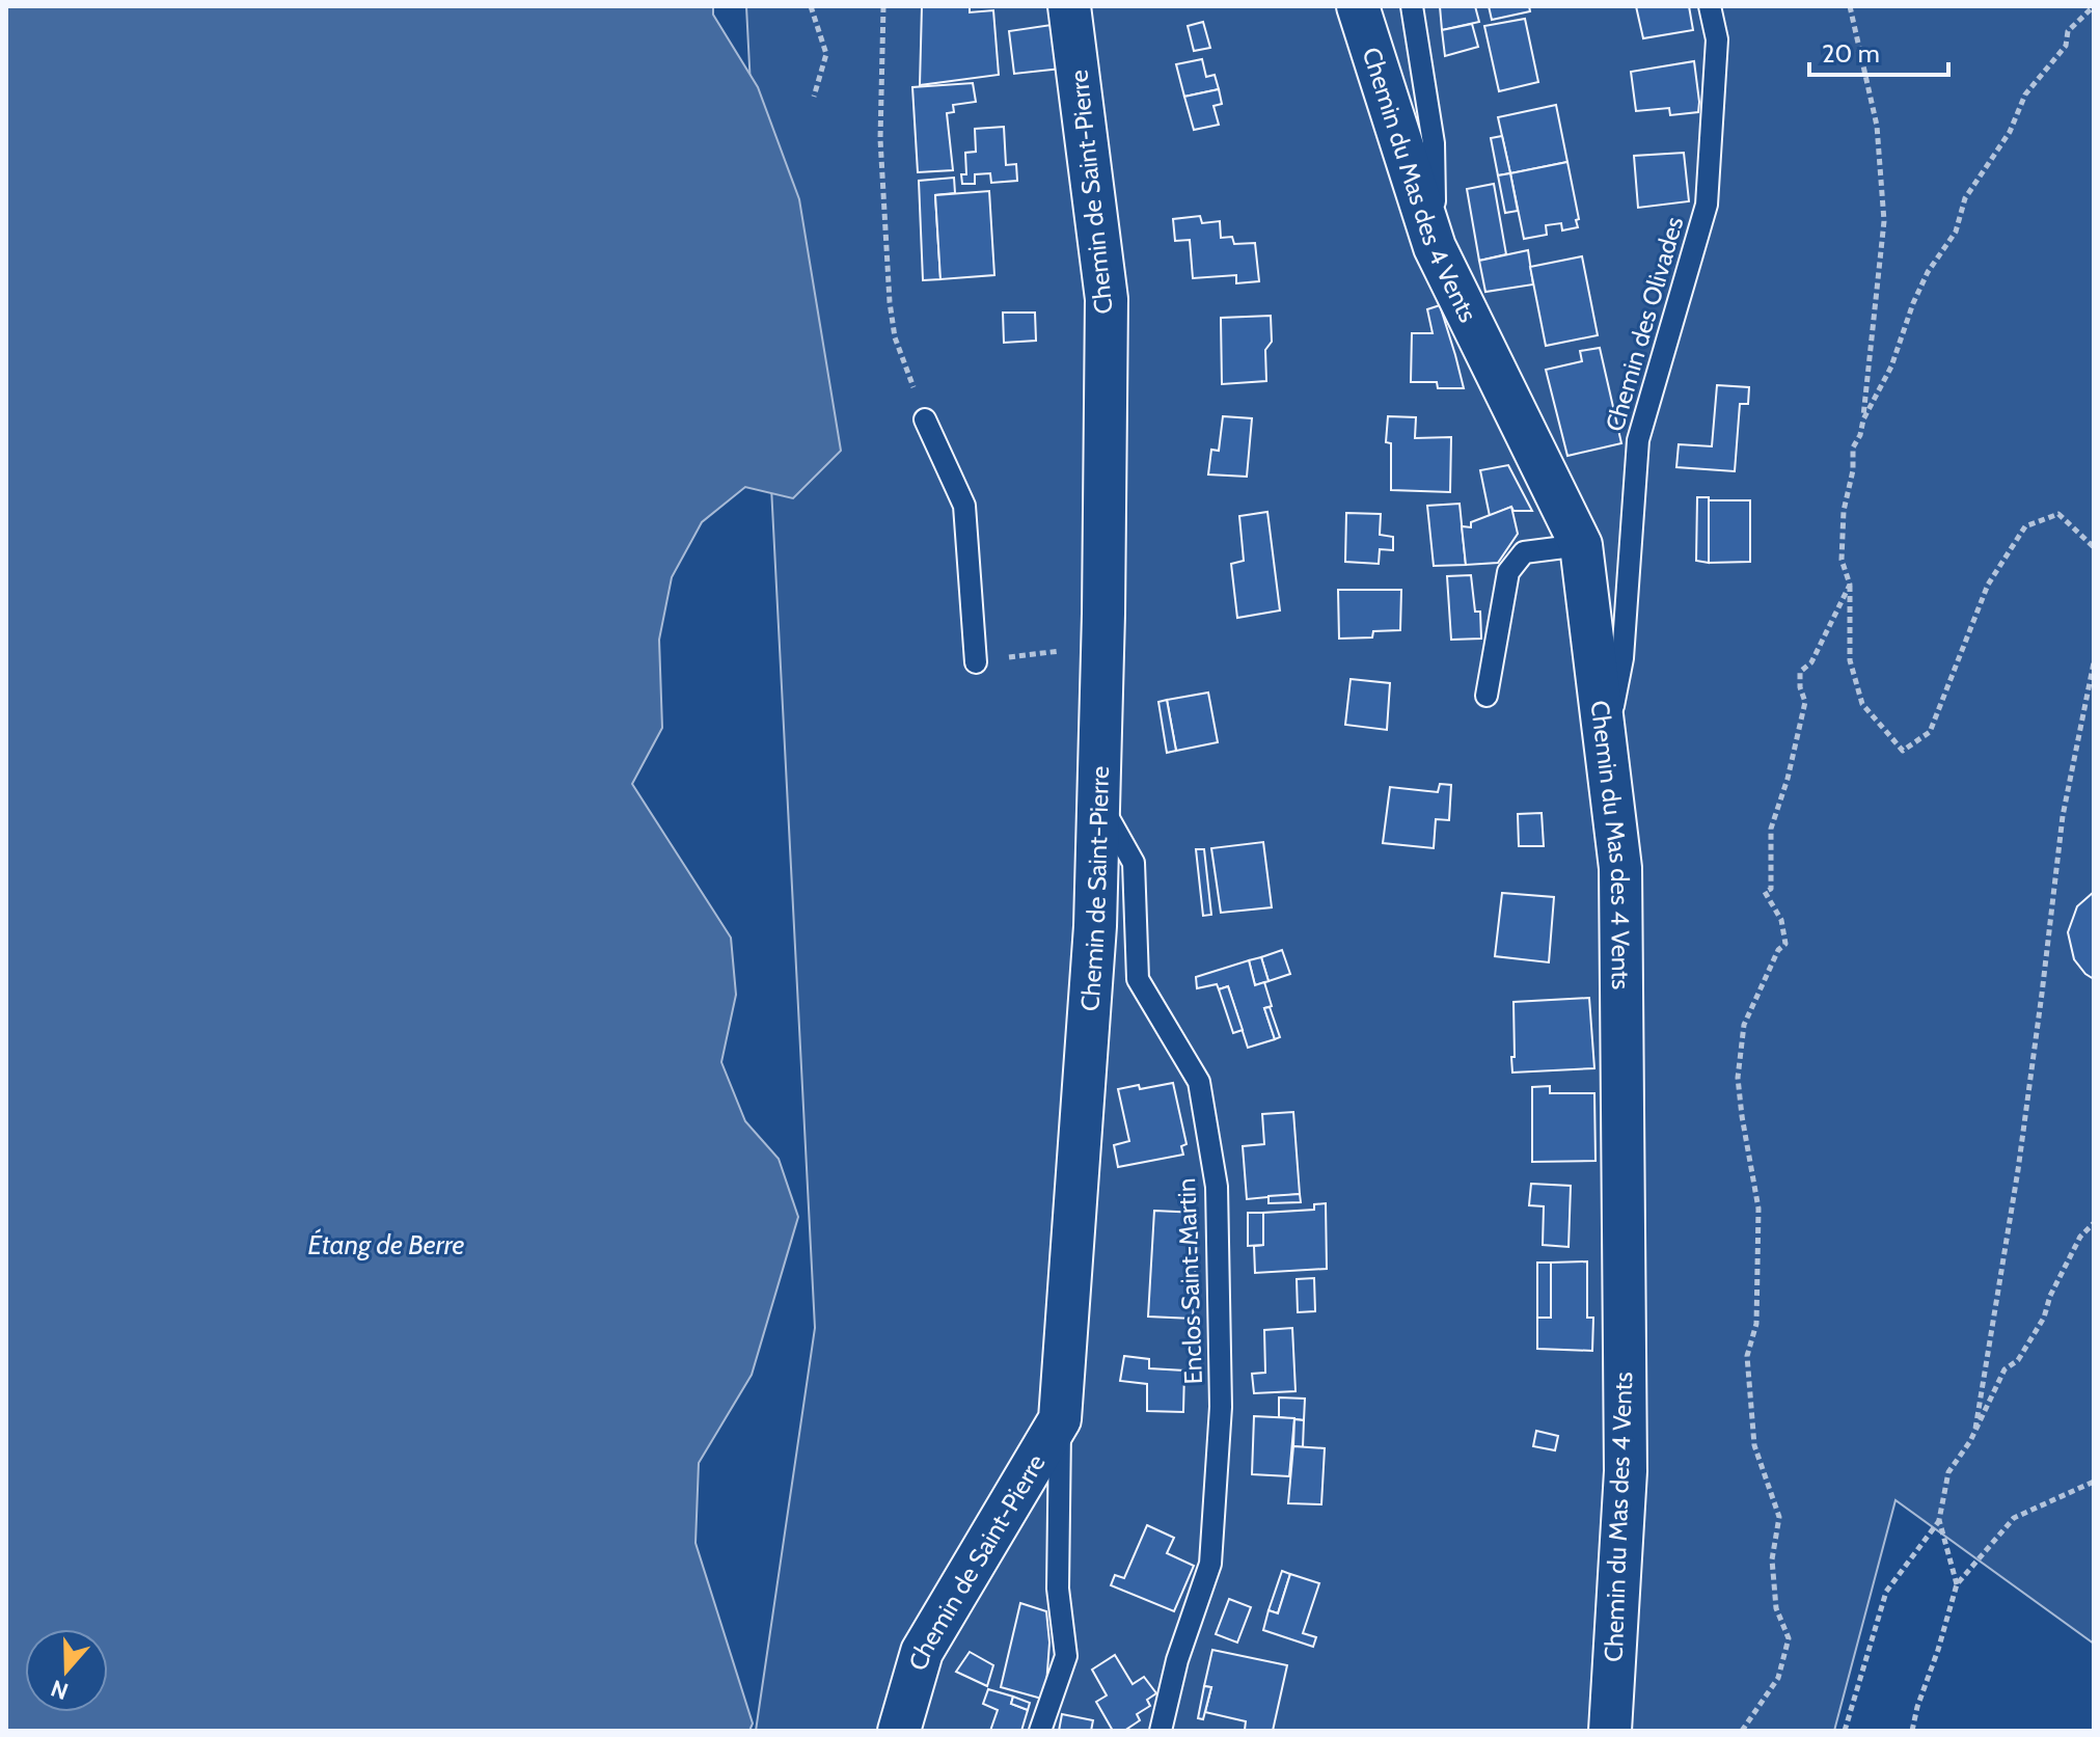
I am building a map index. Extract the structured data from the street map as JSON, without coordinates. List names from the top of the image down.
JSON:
{
  "streets": {
    "street": ["Chemin du Mas des 4 Vents", "Chemin de Saint-Pierre"],
    "lane": ["Chemin des Olivades", "Enclos Saint-Martin"]
  },
  "crossings": [
    ["Chemin du Mas des 4 Vents", "Chemin des Olivades"],
    ["Chemin de Saint-Pierre", "Enclos Saint-Martin"]
  ],
  "water": ["Étang de Berre"],
  "scale_bar": "20 m",
  "north": "bottom"
}
